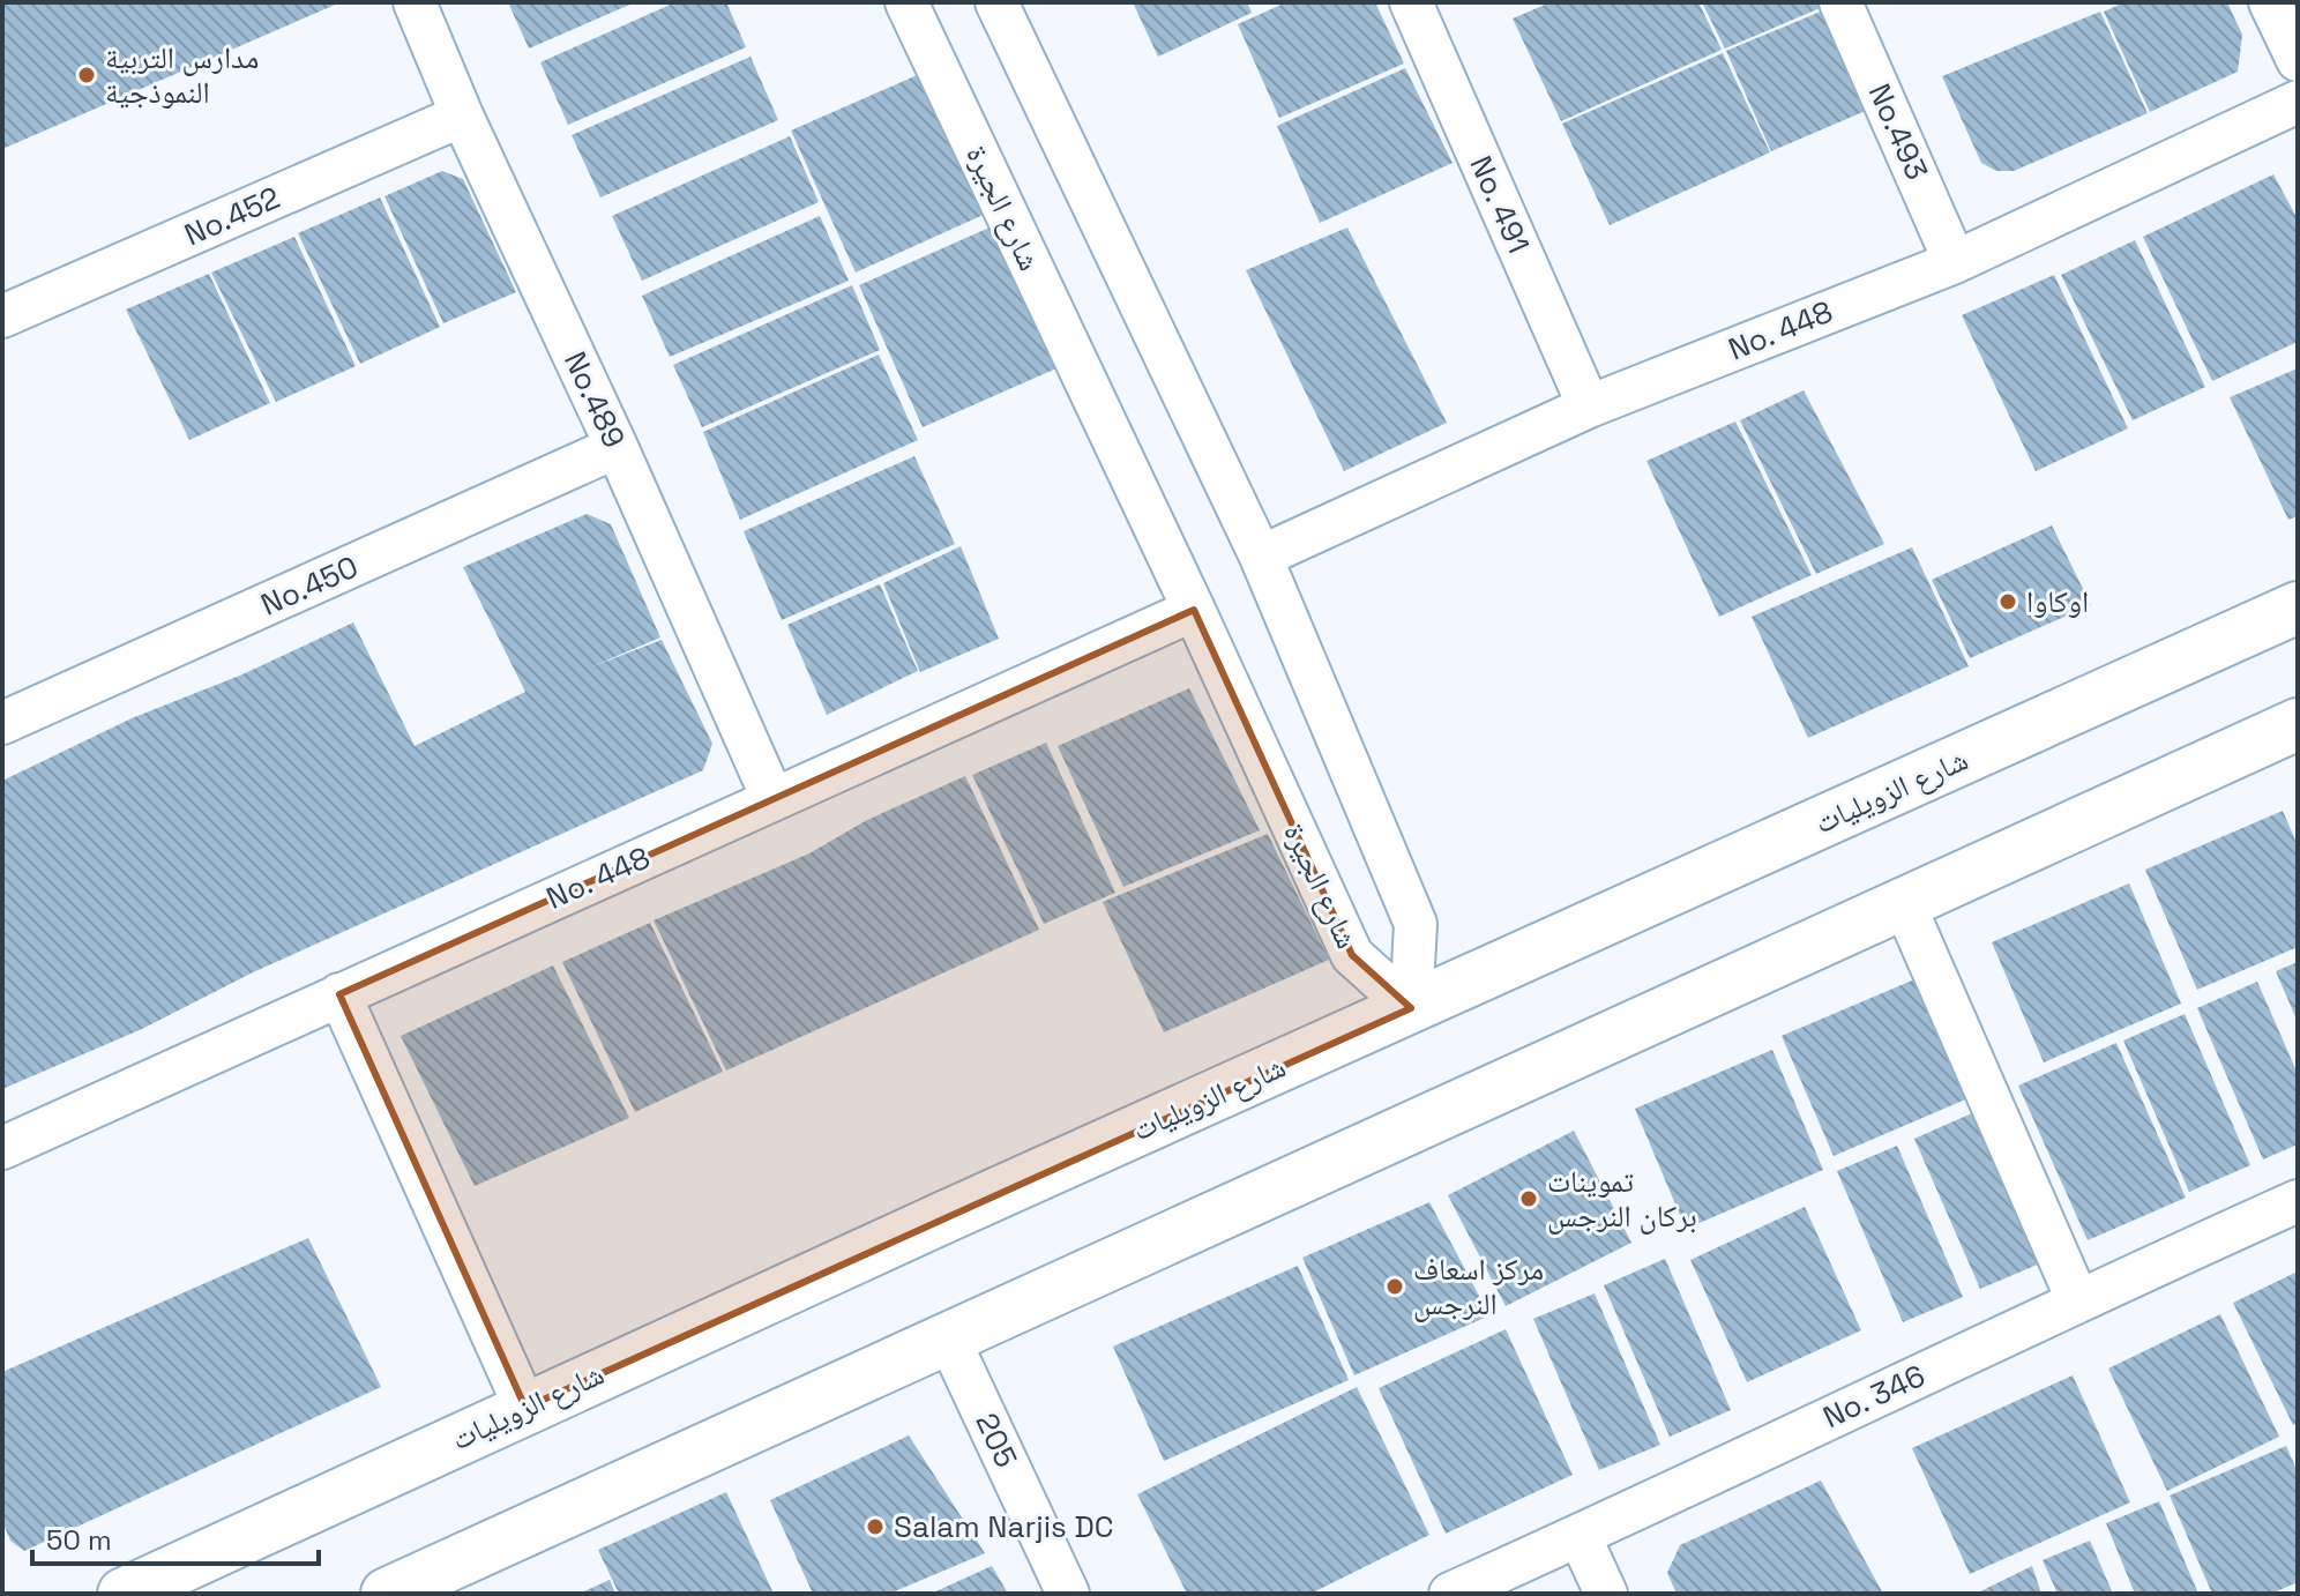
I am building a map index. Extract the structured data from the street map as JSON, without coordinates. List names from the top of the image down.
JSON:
{
  "streets": {
    "street": [
      "No.493",
      "No. 491",
      "شارع الجيرة",
      "No.452",
      "No. 448",
      "No.489",
      "No.450",
      "شارع الزويليات",
      "No. 346",
      "205"
    ]
  },
  "crossings": [
    ["No.493", "No. 448"],
    ["No. 491", "No. 448"],
    ["شارع الجيرة", "No. 448"],
    ["شارع الجيرة", "شارع الزويليات"],
    ["No.452", "No.489"],
    ["No. 448", "No.489"],
    ["No.489", "No.450"]
  ],
  "places": [
    "مدارس التربية النموذجية",
    "اوكاوا",
    "تموينات بركان النرجس",
    "مركز اسعاف النرجس",
    "Salam Narjis DC"
  ],
  "scale_bar": "50 m"
}
